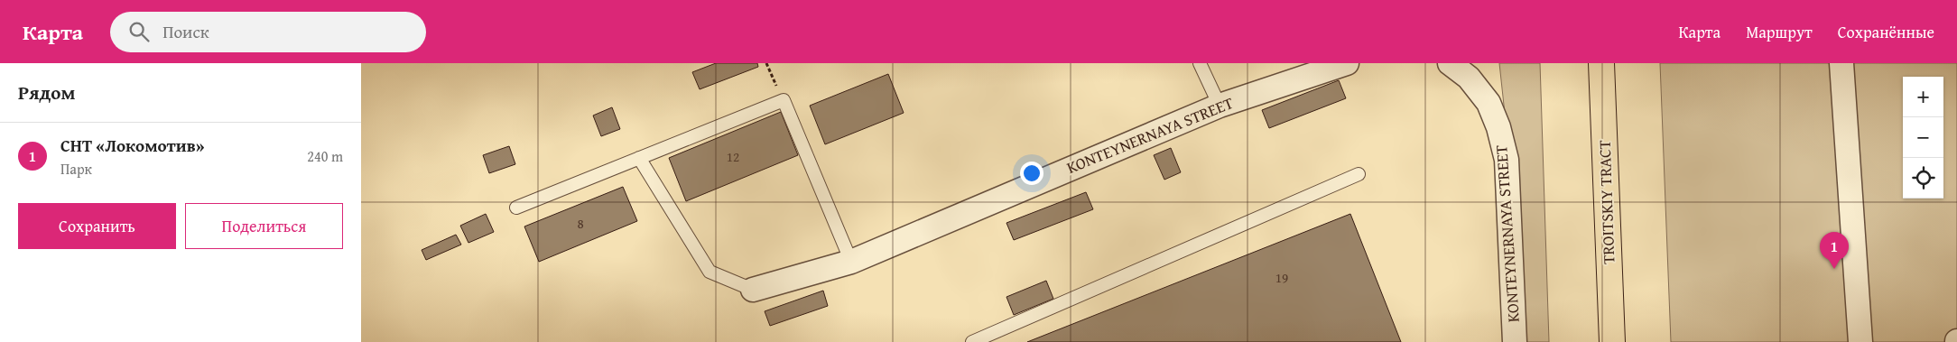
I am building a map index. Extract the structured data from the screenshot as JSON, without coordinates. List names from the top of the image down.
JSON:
{
  "streets": {
    "main road": ["TROITSKIY TRACT"],
    "street": ["KONTEYNERNAYA STREET"]
  },
  "house_numbers": ["12", "8", "19"],
  "page": {
    "header": "Карта",
    "search": "Поиск",
    "nav": ["Карта", "Маршрут", "Сохранённые"],
    "heading": "Рядом",
    "map_buttons": ["+", "−"],
    "list": [
      {
        "mark": "1",
        "name": "СНТ «Локомотив»",
        "note": "Парк",
        "value": "240 m"
      }
    ],
    "buttons": ["Сохранить", "Поделиться"],
    "pins": "1"
  }
}
